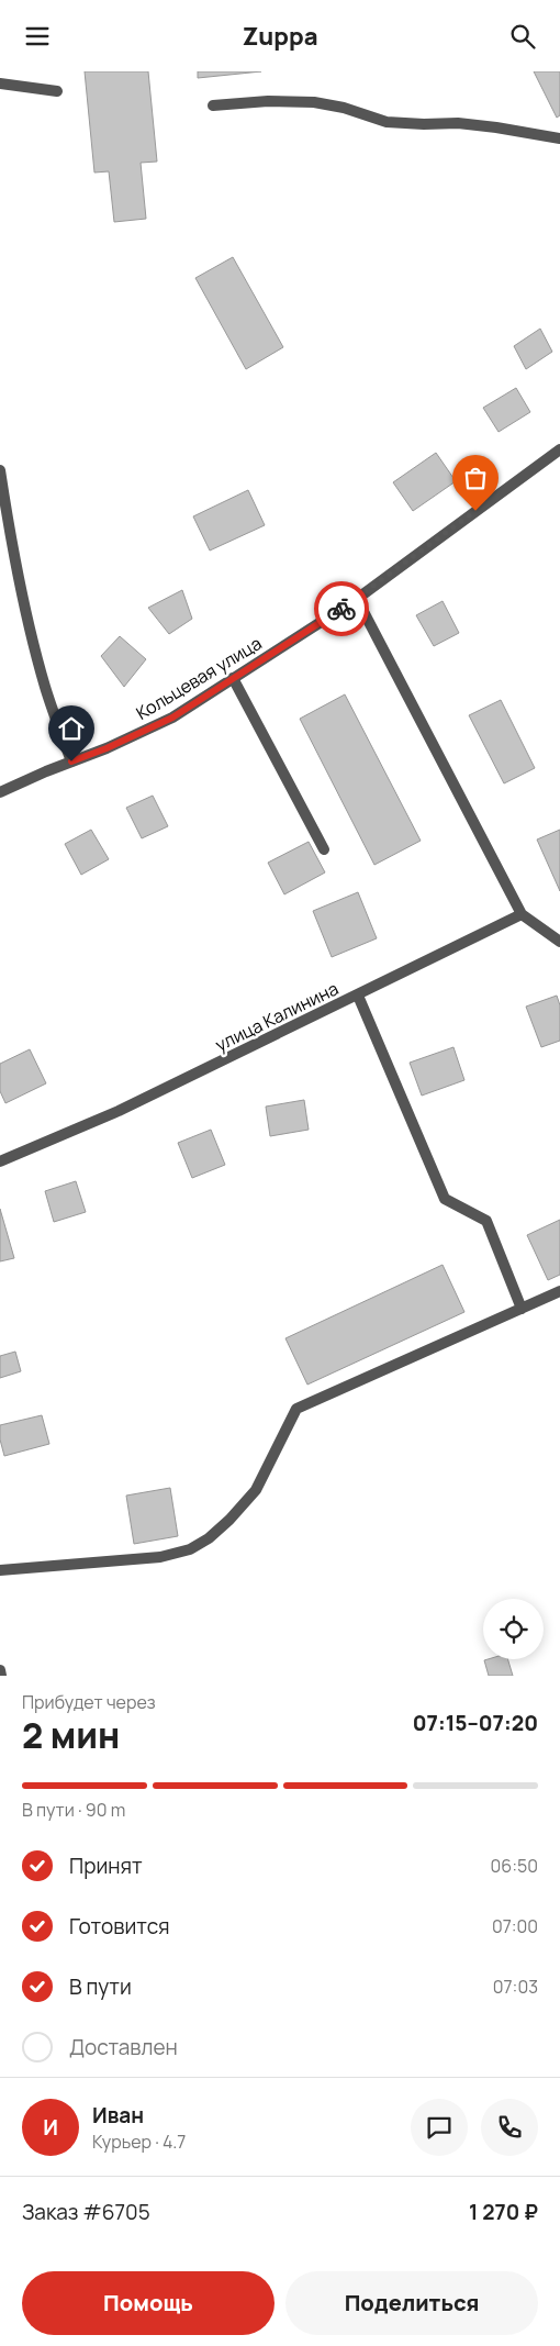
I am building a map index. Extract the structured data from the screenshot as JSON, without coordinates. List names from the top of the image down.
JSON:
{
  "streets": {
    "street": ["Кольцевая улица", "улица Калинина"]
  },
  "page": {
    "header": "Zuppa",
    "heading": ["2 мин", "Прибудет через", "07:15–07:20"],
    "panel": [
      "Иван",
      "Курьер · 4.7",
      "Заказ #6705",
      "1 270 ₽"
    ],
    "bar": "В пути · 90 m",
    "list": [
      ["Принят", "06:50"],
      ["Готовится", "07:00"],
      ["В пути", "07:03"],
      "Доставлен"
    ],
    "round": "И",
    "buttons": ["Помощь", "Поделиться"]
  }
}
